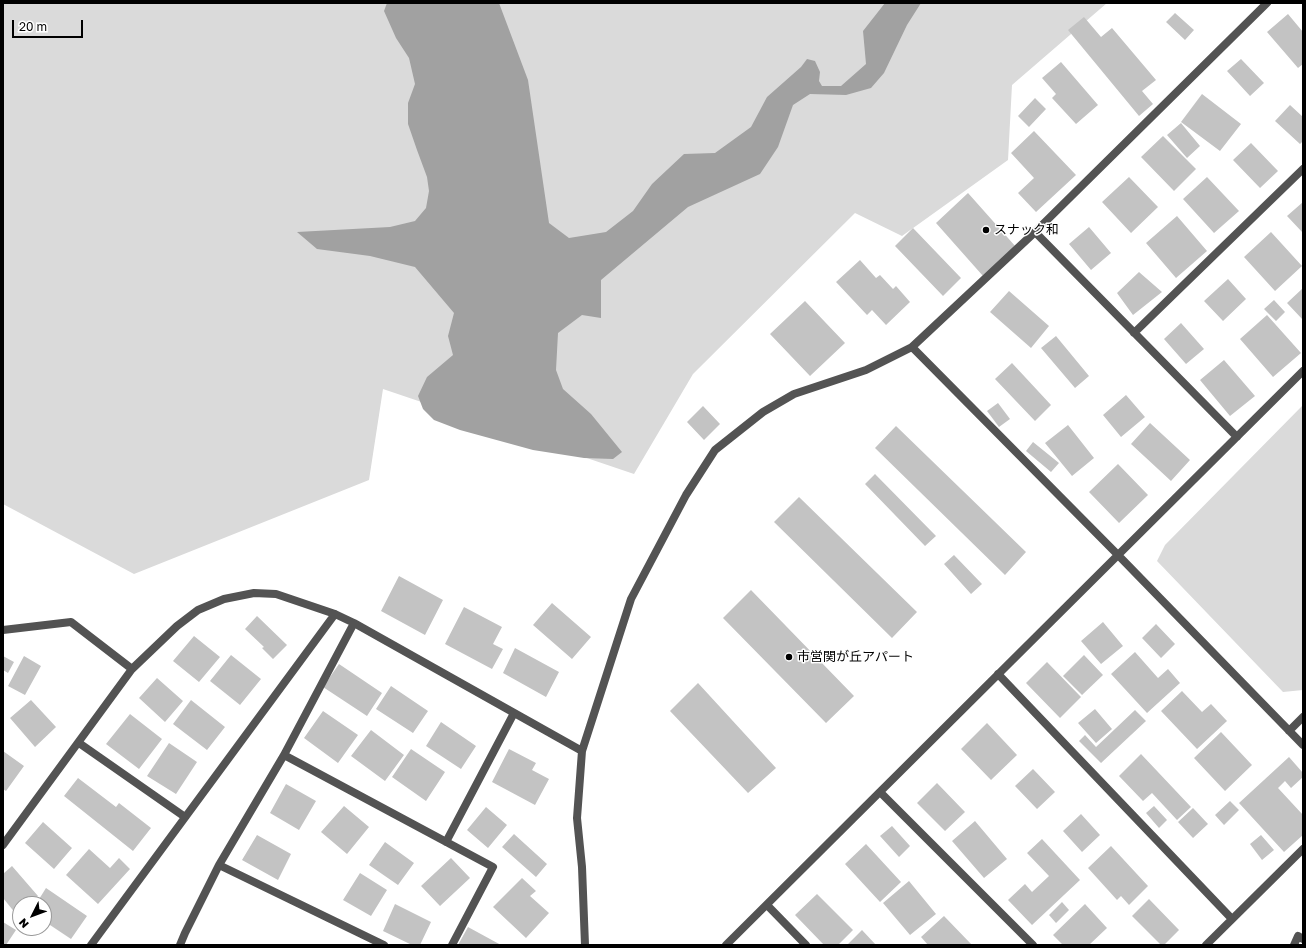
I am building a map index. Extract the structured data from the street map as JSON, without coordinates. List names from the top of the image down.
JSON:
{
  "places": ["スナック和", "市営関が丘アパート"],
  "scale_bar": "20 m",
  "north": "bottom left"
}
